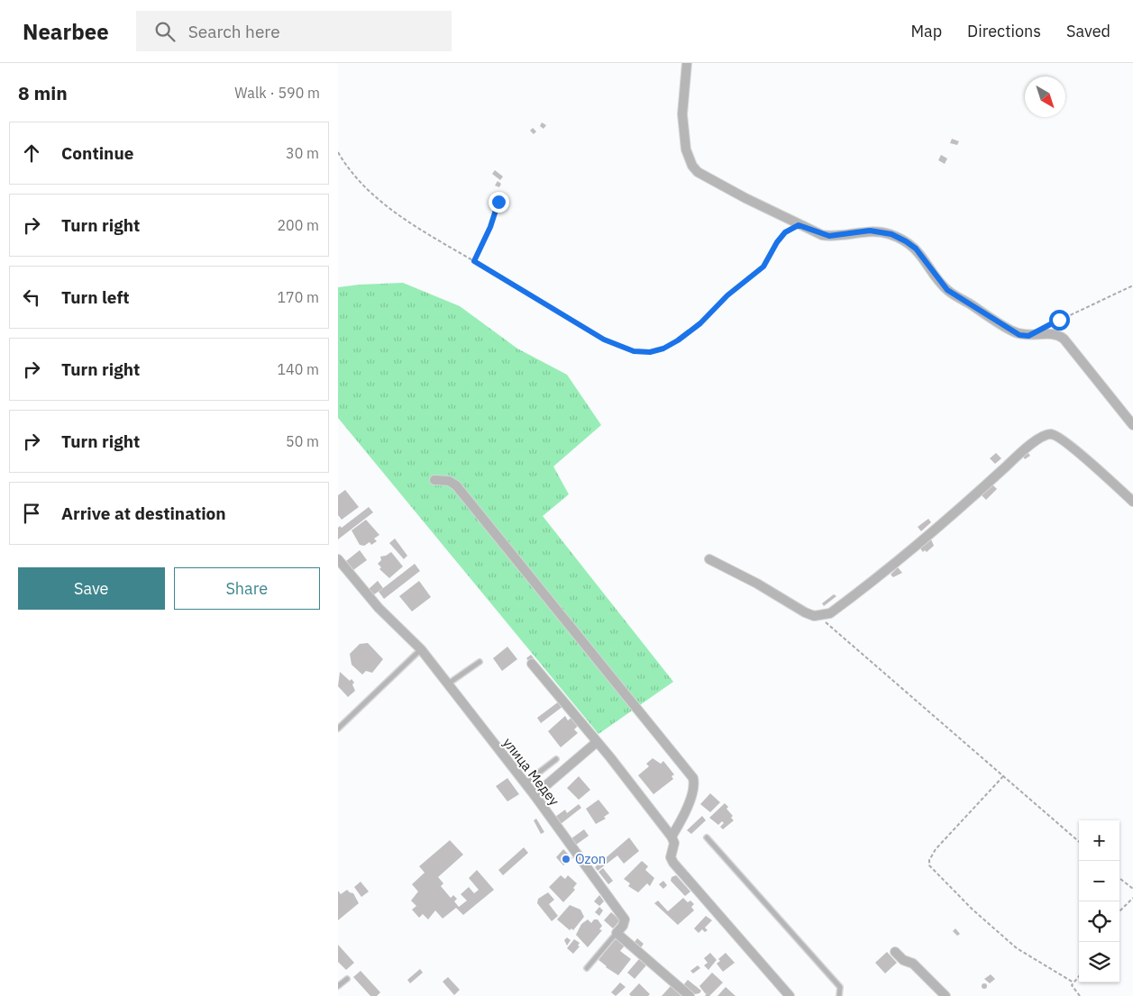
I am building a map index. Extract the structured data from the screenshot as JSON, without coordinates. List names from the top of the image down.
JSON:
{
  "streets": {
    "street": ["улица Медеу"]
  },
  "places": ["Ozon"],
  "north": "bottom right",
  "page": {
    "header": "Nearbee",
    "search": "Search here",
    "nav": ["Map", "Directions", "Saved"],
    "heading": ["8 min", "Walk · 590 m"],
    "list": [
      ["Continue", "30 m"],
      ["Turn right", "200 m"],
      ["Turn left", "170 m"],
      ["Turn right", "140 m"],
      ["Turn right", "50 m"],
      "Arrive at destination"
    ],
    "buttons": ["Save", "Share"],
    "map_buttons": ["+", "−"]
  }
}
